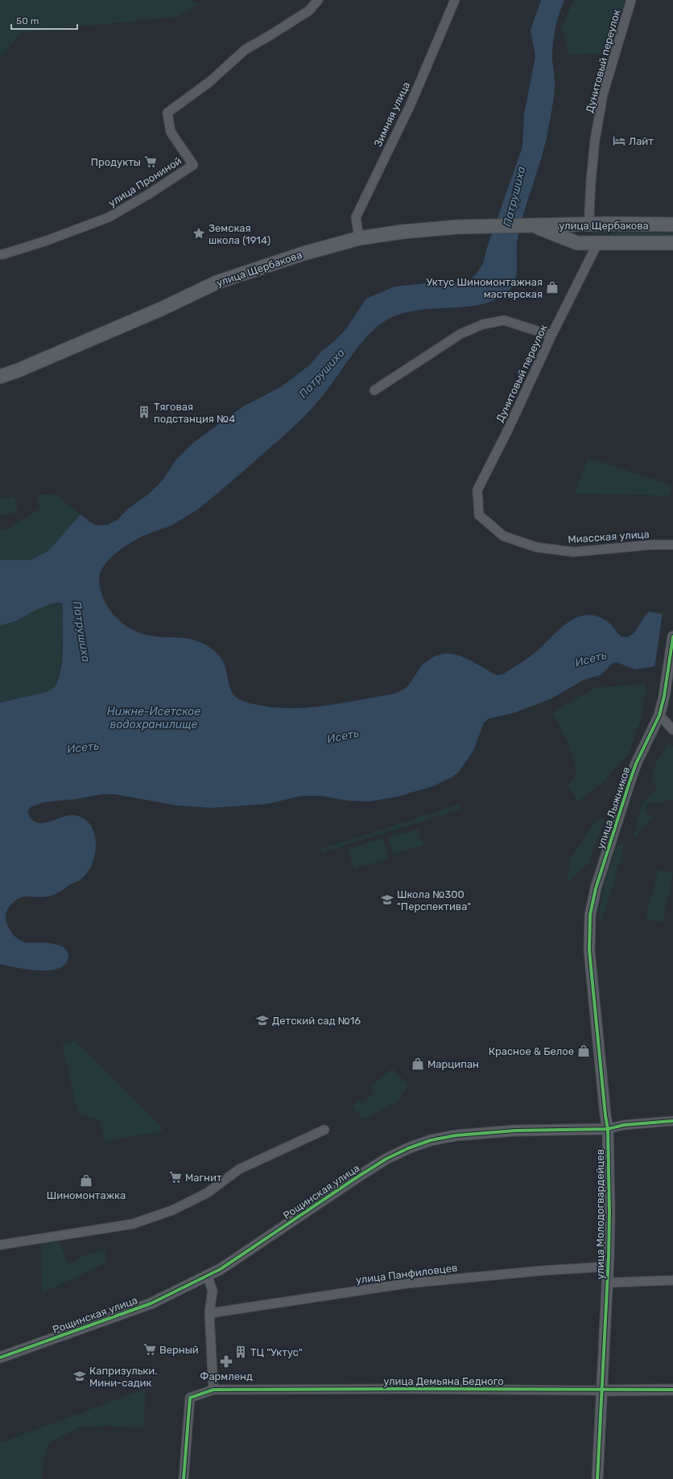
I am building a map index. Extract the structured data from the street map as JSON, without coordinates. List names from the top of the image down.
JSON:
{
  "streets": {
    "main road": ["улица Щербакова"],
    "street": [
      "Дунитовый переулок",
      "Зимняя улица",
      "улица Прониной",
      "Миасская улица",
      "улица Лыжников",
      "Рощинская улица",
      "улица Молодогвардейцев",
      "улица Панфиловцев",
      "улица Демьяна Бедного"
    ]
  },
  "crossings": [
    ["Дунитовый переулок", "улица Щербакова"],
    ["Дунитовый переулок", "Миасская улица"],
    ["Зимняя улица", "улица Щербакова"],
    ["улица Лыжников", "улица Молодогвардейцев"],
    ["Рощинская улица", "улица Молодогвардейцев"],
    ["улица Молодогвардейцев", "улица Панфиловцев"],
    ["улица Молодогвардейцев", "улица Демьяна Бедного"]
  ],
  "water": ["Патрушиха", "Исеть", "Нижне-Исетское водохранилище"],
  "places": {
    "hotel": ["Лайт"],
    "supermarket": ["Продукты", "Магнит", "Верный"],
    "place": ["Земская школа (1914)"],
    "shop": [
      "Уктус Шиномонтажная мастерская",
      "Красное & Белое",
      "Марципан",
      "Шиномонтажка"
    ],
    "building": ["Тяговая подстанция №4", "ТЦ \"Уктус\""],
    "school or university": ["Школа №300 \"Перспектива\"", "Детский сад №16", "Капризульки. Мини-садик"],
    "pharmacy": ["Фармленд"]
  },
  "scale_bar": "50 m"
}
